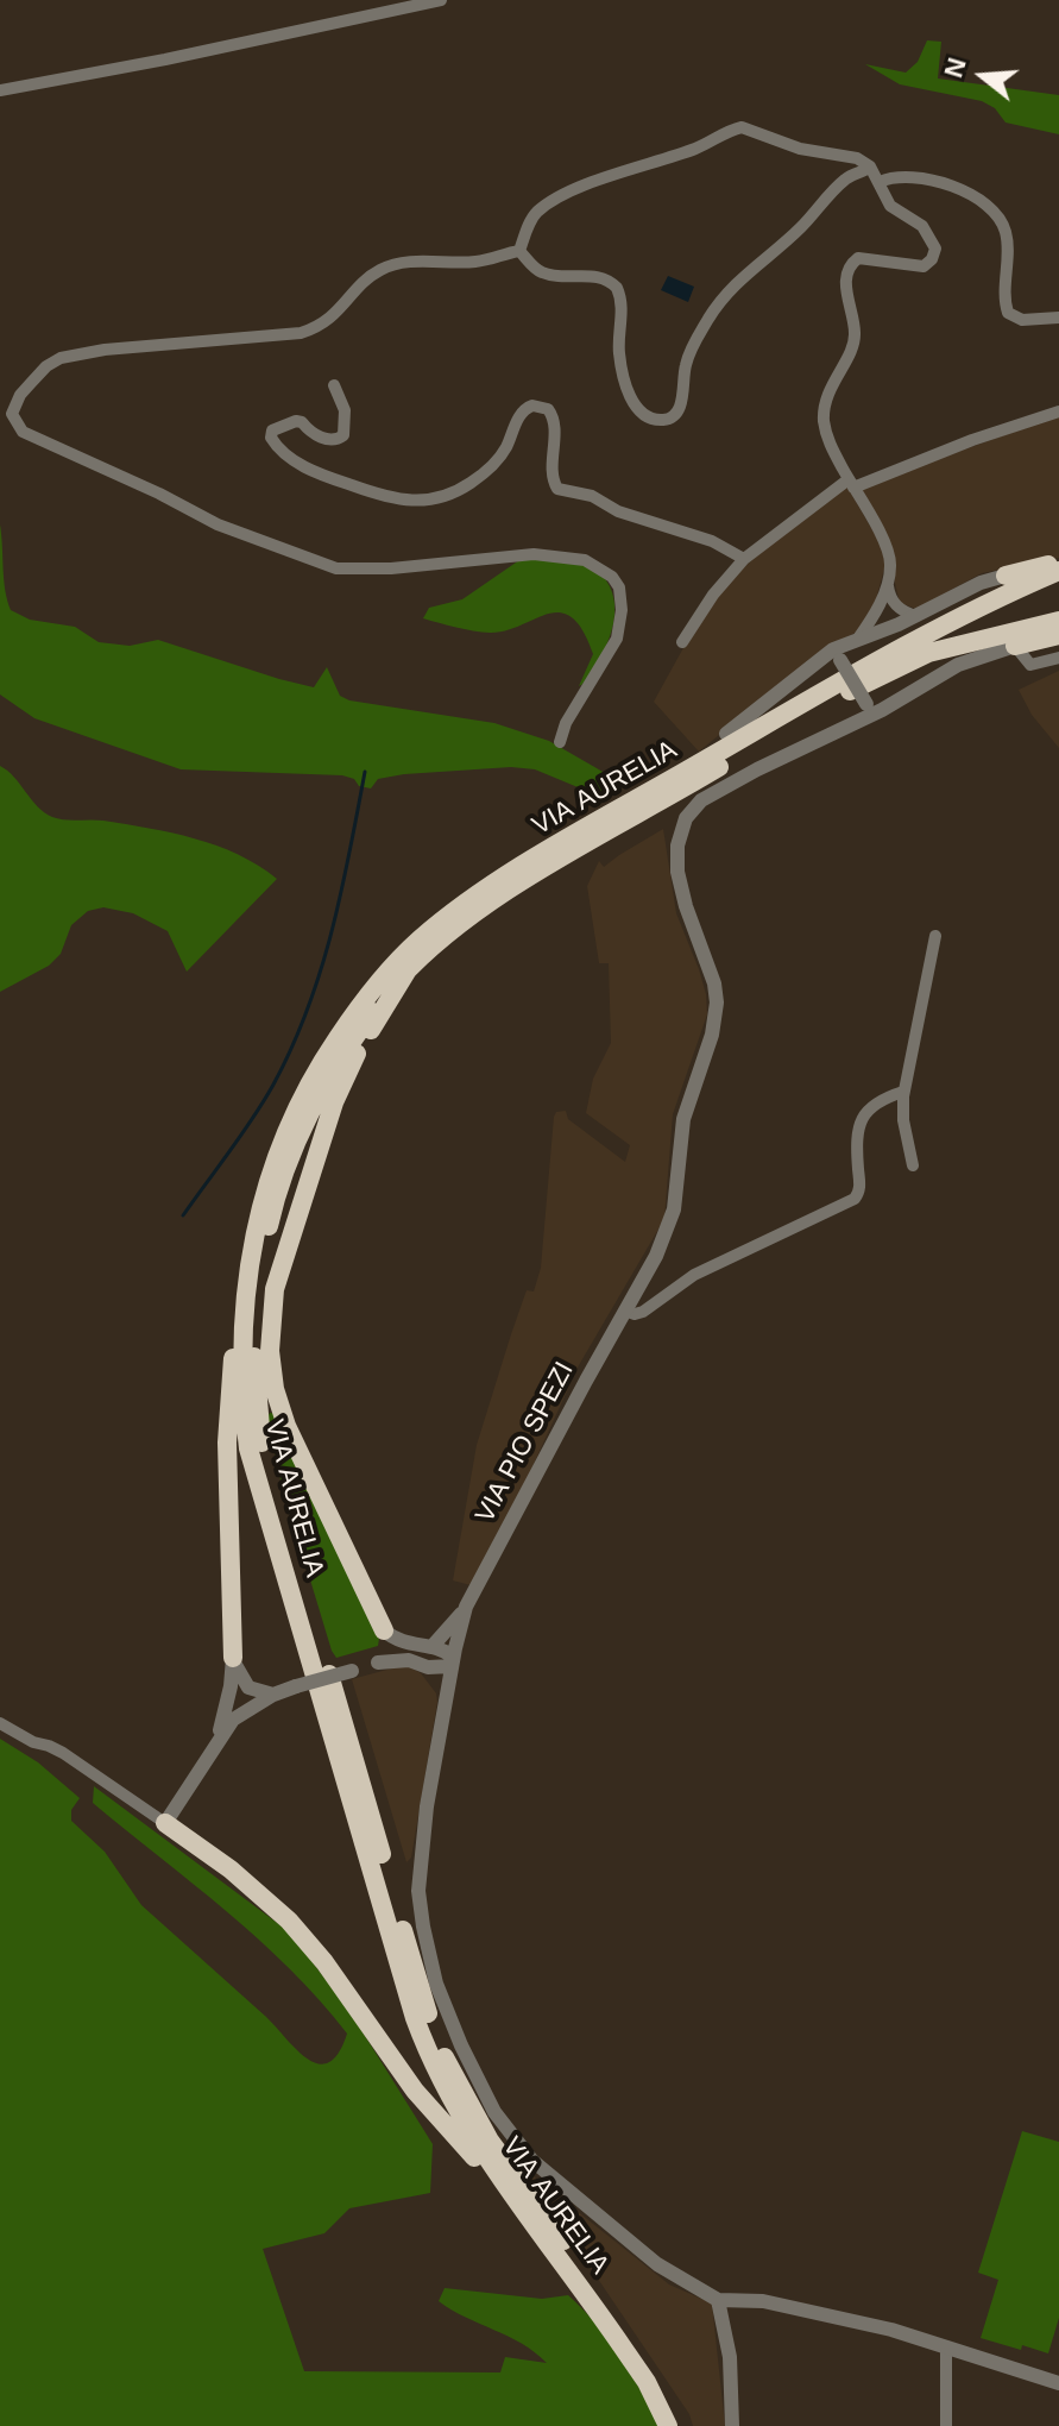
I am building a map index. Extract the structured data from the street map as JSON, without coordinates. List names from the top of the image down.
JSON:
{
  "streets": {
    "highway": ["VIA AURELIA"],
    "street": ["VIA PIO SPEZI"]
  },
  "north": "left"
}
